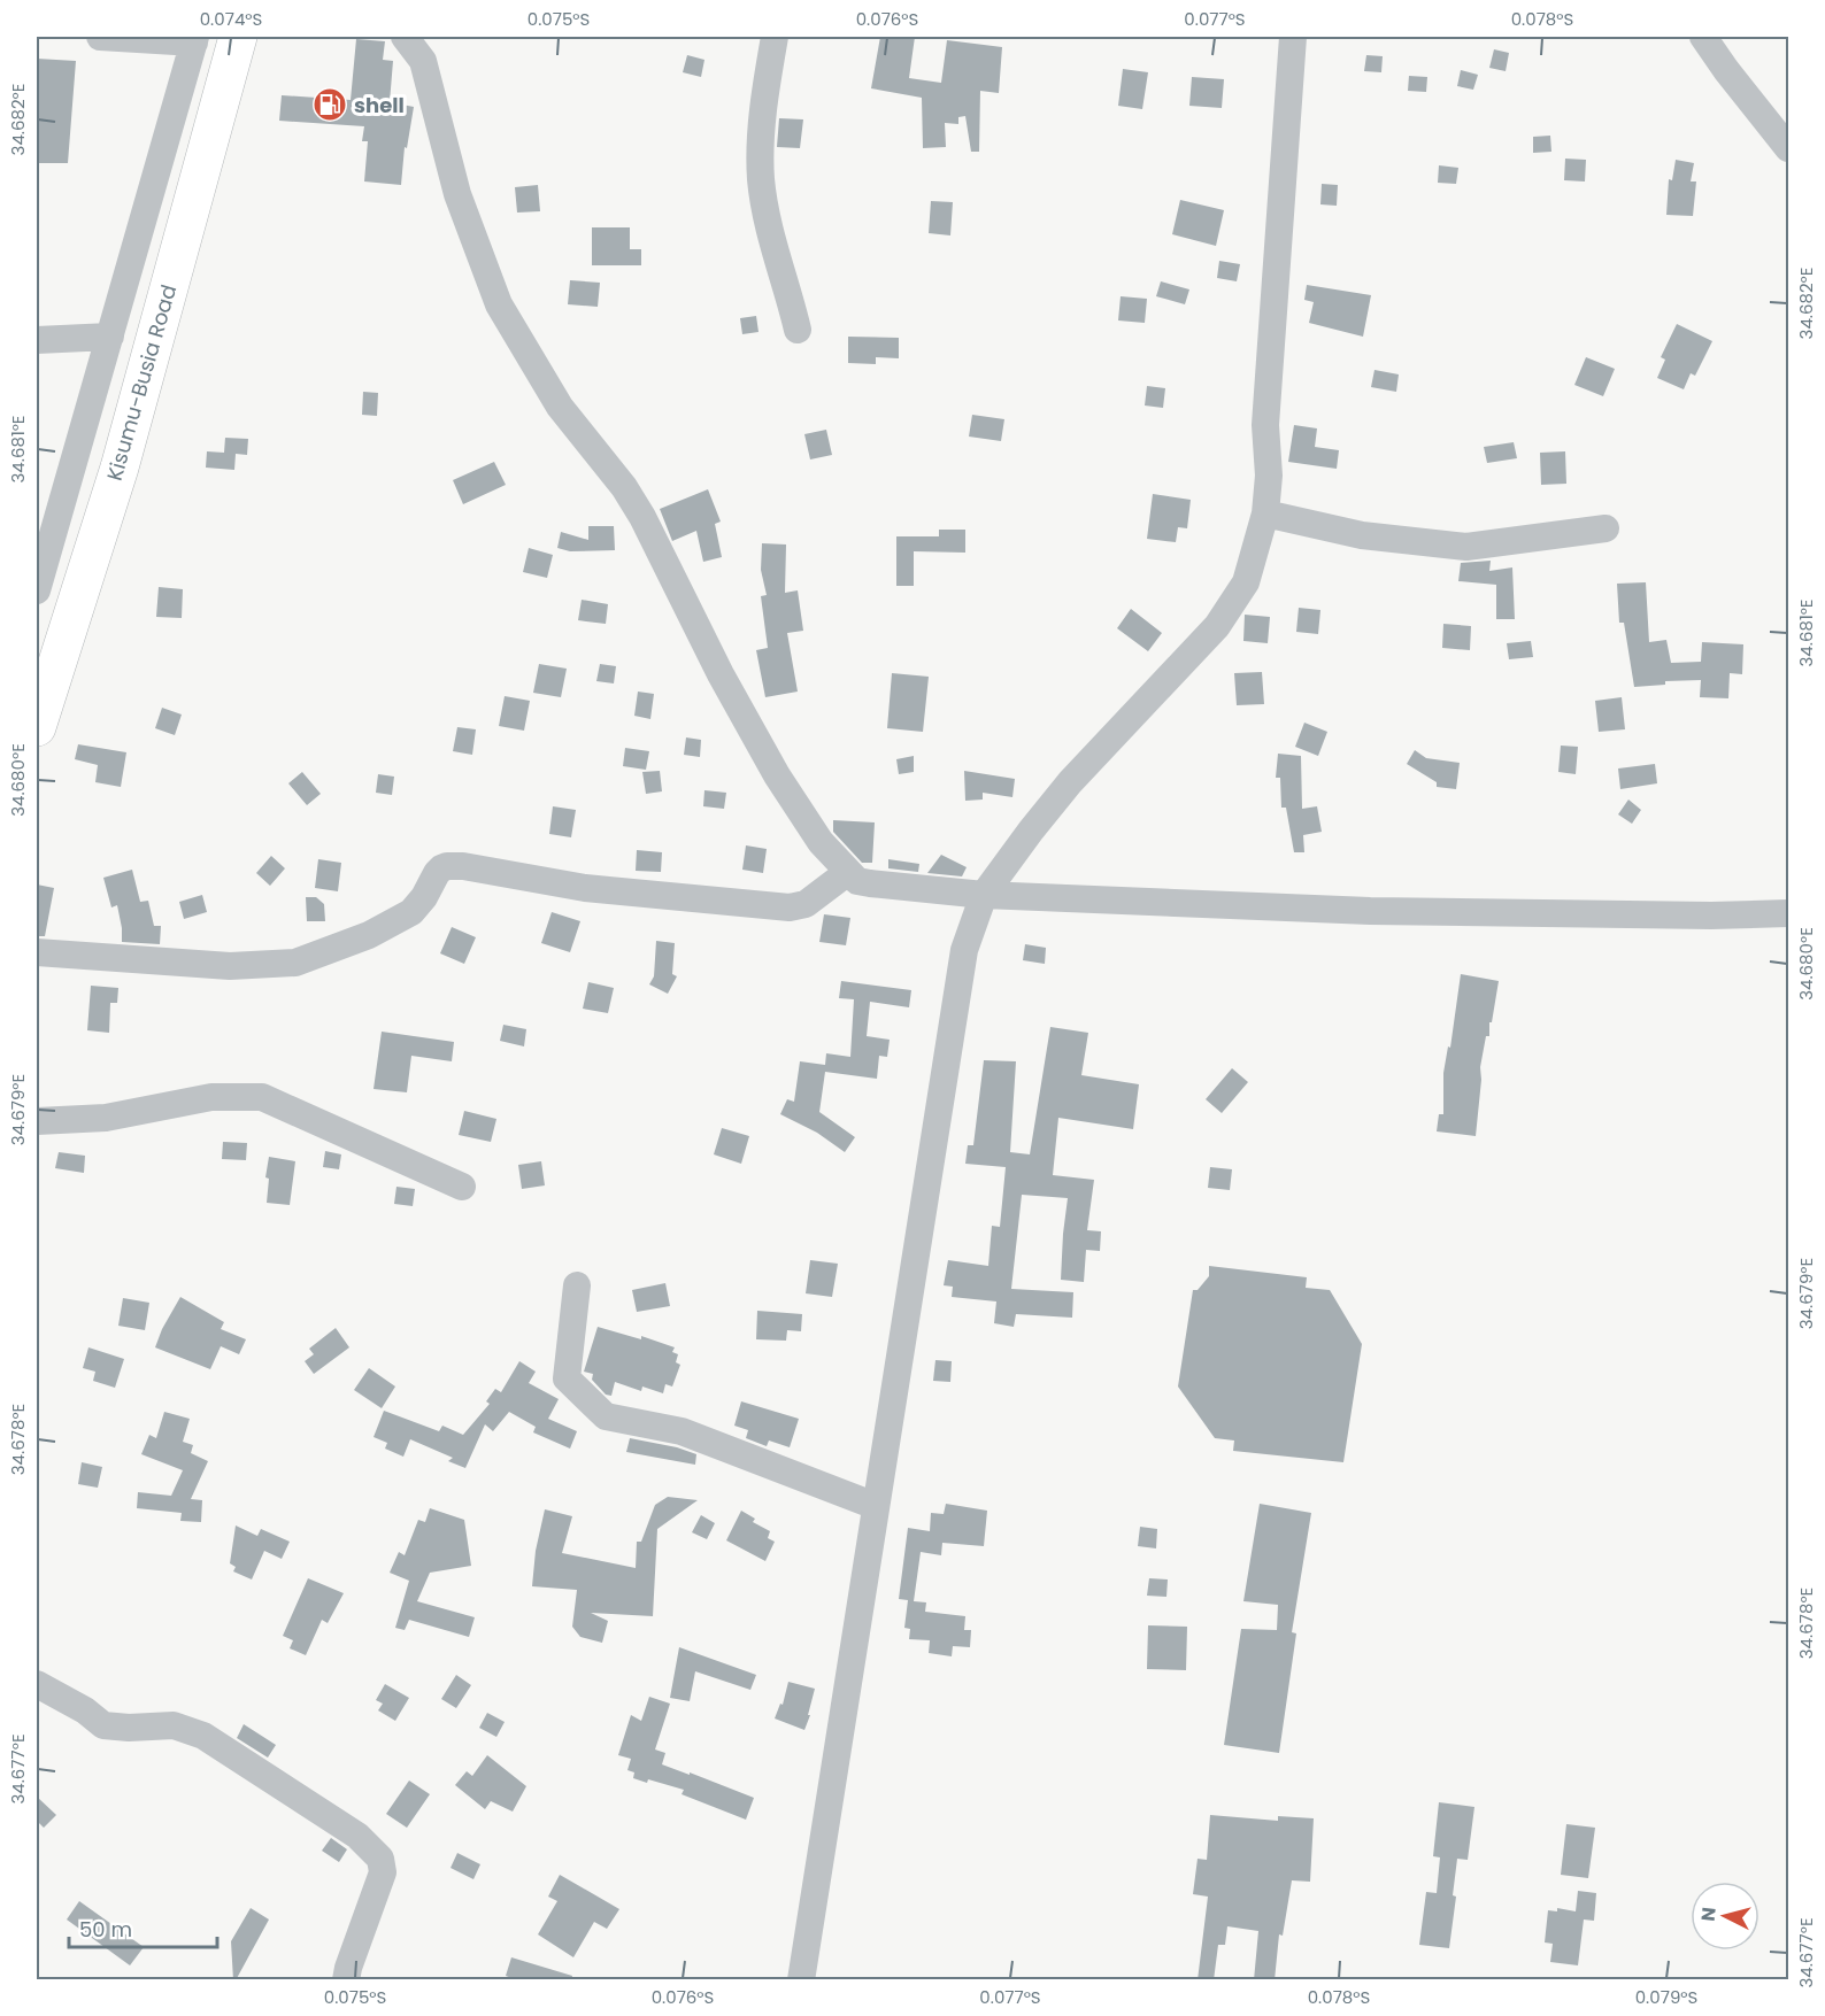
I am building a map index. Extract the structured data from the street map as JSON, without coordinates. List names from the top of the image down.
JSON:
{
  "streets": {
    "highway": ["Kisumu-Busia Road"]
  },
  "places": {
    "fuel station": ["shell"]
  },
  "scale_bar": "50 m",
  "north": "left",
  "coordinates": [
    "0.074°S",
    "0.075°S",
    "0.076°S",
    "0.077°S",
    "0.078°S",
    "34.682°E",
    "34.681°E",
    "34.680°E",
    "34.679°E",
    "34.678°E",
    "34.677°E",
    "0.079°S"
  ]
}
